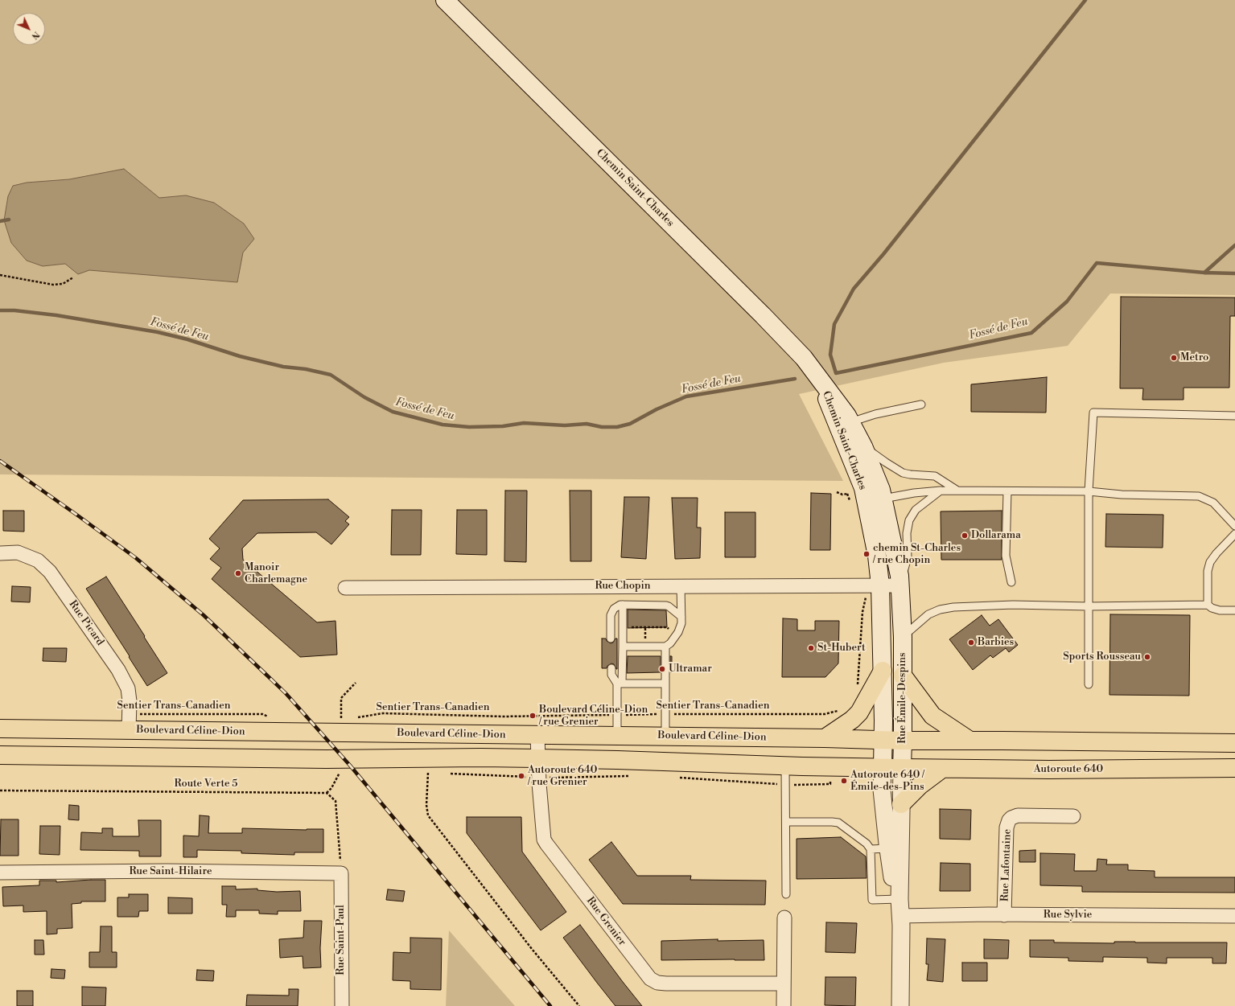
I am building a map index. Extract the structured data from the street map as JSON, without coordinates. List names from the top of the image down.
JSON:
{
  "streets": {
    "main road": [
      "Chemin Saint-Charles",
      "Rue Émile-Despins",
      "Boulevard Céline-Dion",
      "Autoroute 640"
    ],
    "street": [
      "Rue Chopin",
      "Rue Picard",
      "Rue Lafontaine",
      "Rue Saint-Hilaire",
      "Rue Sylvie",
      "Rue Grenier",
      "Rue Saint-Paul"
    ],
    "path": ["Sentier Trans-Canadien", "Route Verte 5"]
  },
  "crossings": [
    ["Chemin Saint-Charles", "Rue Émile-Despins"],
    ["Rue Chopin", "Rue Émile-Despins"],
    ["Rue Picard", "Sentier Trans-Canadien"],
    ["Rue Picard", "Boulevard Céline-Dion"],
    ["Rue Émile-Despins", "Boulevard Céline-Dion"],
    ["Rue Émile-Despins", "Autoroute 640"],
    ["Rue Émile-Despins", "Rue Sylvie"],
    ["Sentier Trans-Canadien", "Boulevard Céline-Dion"],
    ["Boulevard Céline-Dion", "Rue Grenier"],
    ["Route Verte 5", "Rue Saint-Hilaire"],
    ["Route Verte 5", "Rue Saint-Paul"],
    ["Rue Lafontaine", "Rue Sylvie"],
    ["Rue Saint-Hilaire", "Rue Saint-Paul"]
  ],
  "water": ["Fossé de Feu"],
  "places": [
    "Metro",
    "Dollarama",
    "chemin St-Charles / rue Chopin",
    "Manoir Charlemagne",
    "Barbies",
    "St-Hubert",
    "Sports Rousseau",
    "Ultramar",
    "Boulevard Céline-Dion / rue Grenier",
    "Autoroute 640 / rue Grenier",
    "Autoroute 640 / Émile-des-Pins"
  ],
  "north": "bottom right"
}
